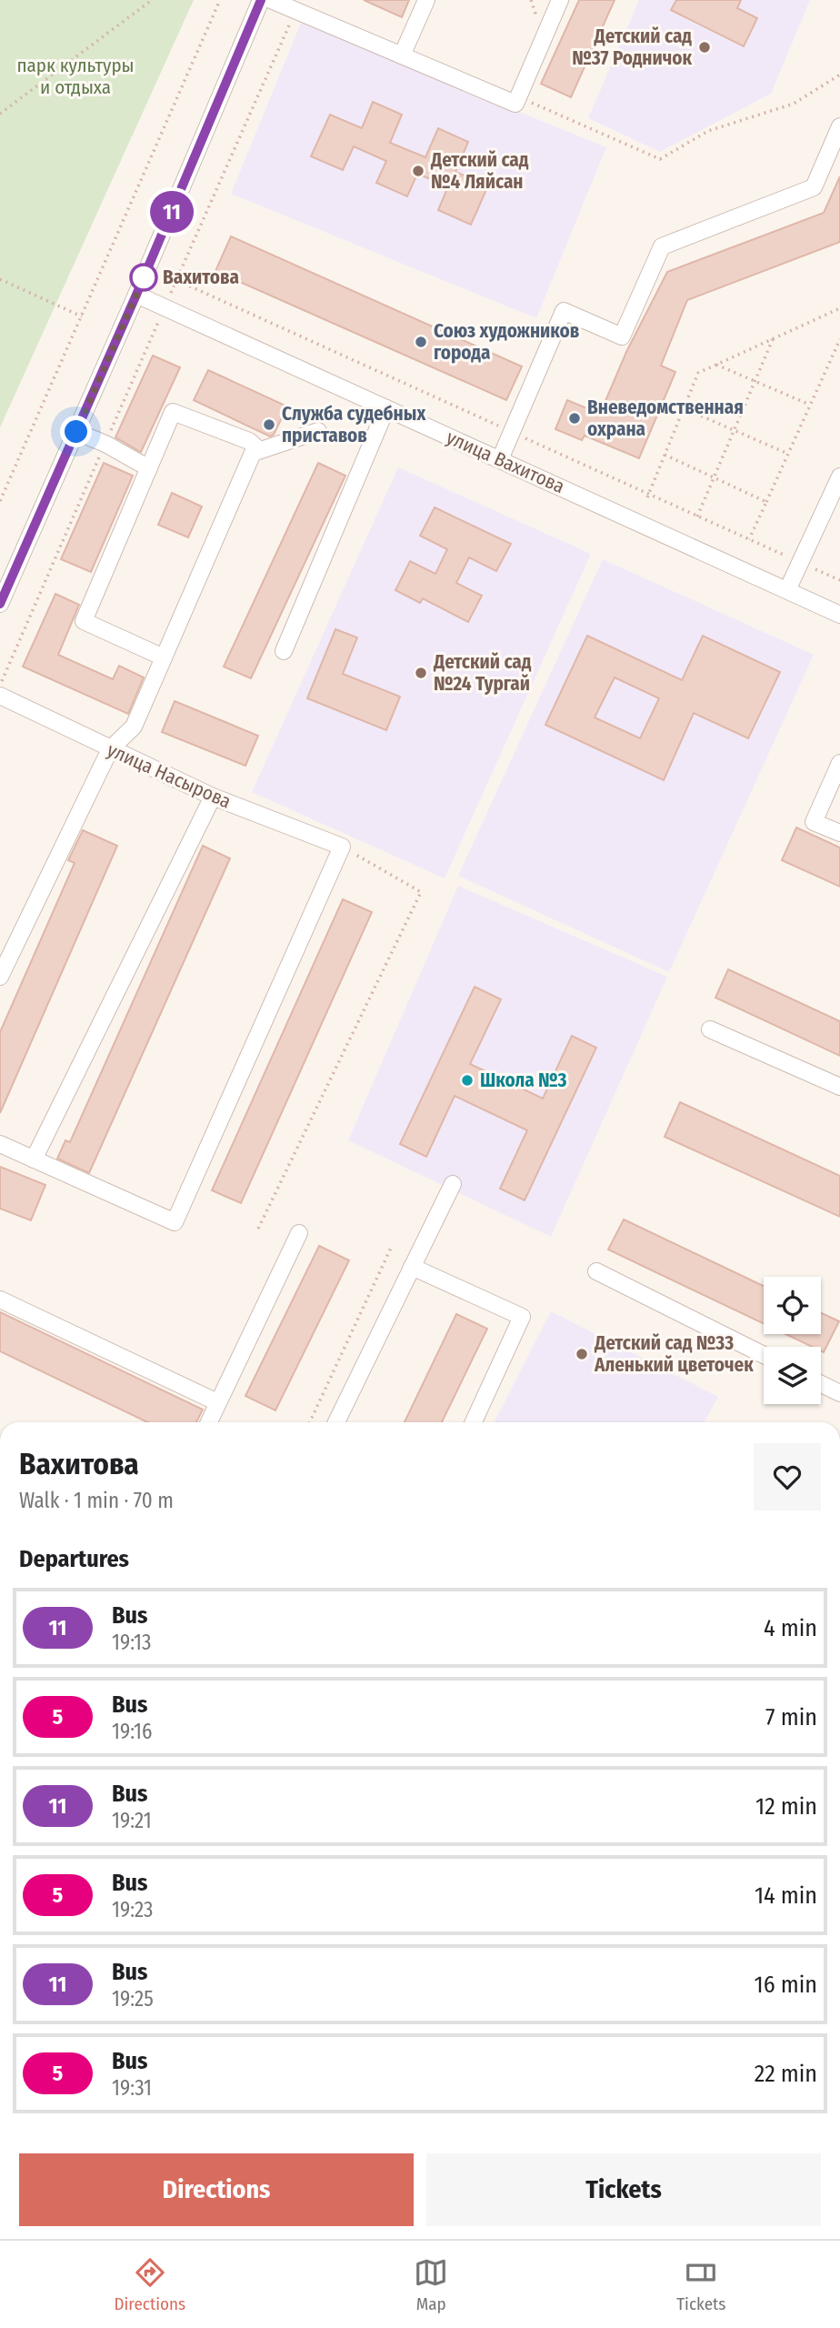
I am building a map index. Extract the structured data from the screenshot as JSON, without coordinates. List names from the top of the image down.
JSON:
{
  "streets": {
    "street": ["улица Вахитова", "улица Насырова"]
  },
  "parks": ["парк культуры и отдыха"],
  "places": [
    "Детский сад №37 Родничок",
    "Детский сад №4 Ляйсан",
    "Вахитова",
    "Союз художников города",
    "Вневедомственная охрана",
    "Служба судебных приставов",
    "Детский сад №24 Тургай",
    "Школа №3",
    "Детский сад №33 Аленький цветочек"
  ],
  "lines": ["bus line 11"],
  "page": {
    "on_map": "11",
    "heading": [
      ["Вахитова", "Walk · 1 min · 70 m"],
      "Departures"
    ],
    "list": [
      {
        "mark": "11",
        "name": "Bus",
        "note": "19:13",
        "value": "4 min"
      },
      {
        "mark": "5",
        "name": "Bus",
        "note": "19:16",
        "value": "7 min"
      },
      {
        "mark": "11",
        "name": "Bus",
        "note": "19:21",
        "value": "12 min"
      },
      {
        "mark": "5",
        "name": "Bus",
        "note": "19:23",
        "value": "14 min"
      },
      {
        "mark": "11",
        "name": "Bus",
        "note": "19:25",
        "value": "16 min"
      },
      {
        "mark": "5",
        "name": "Bus",
        "note": "19:31",
        "value": "22 min"
      }
    ],
    "buttons": ["Directions", "Tickets"],
    "tabs": ["Directions", "Map", "Tickets"]
  }
}
